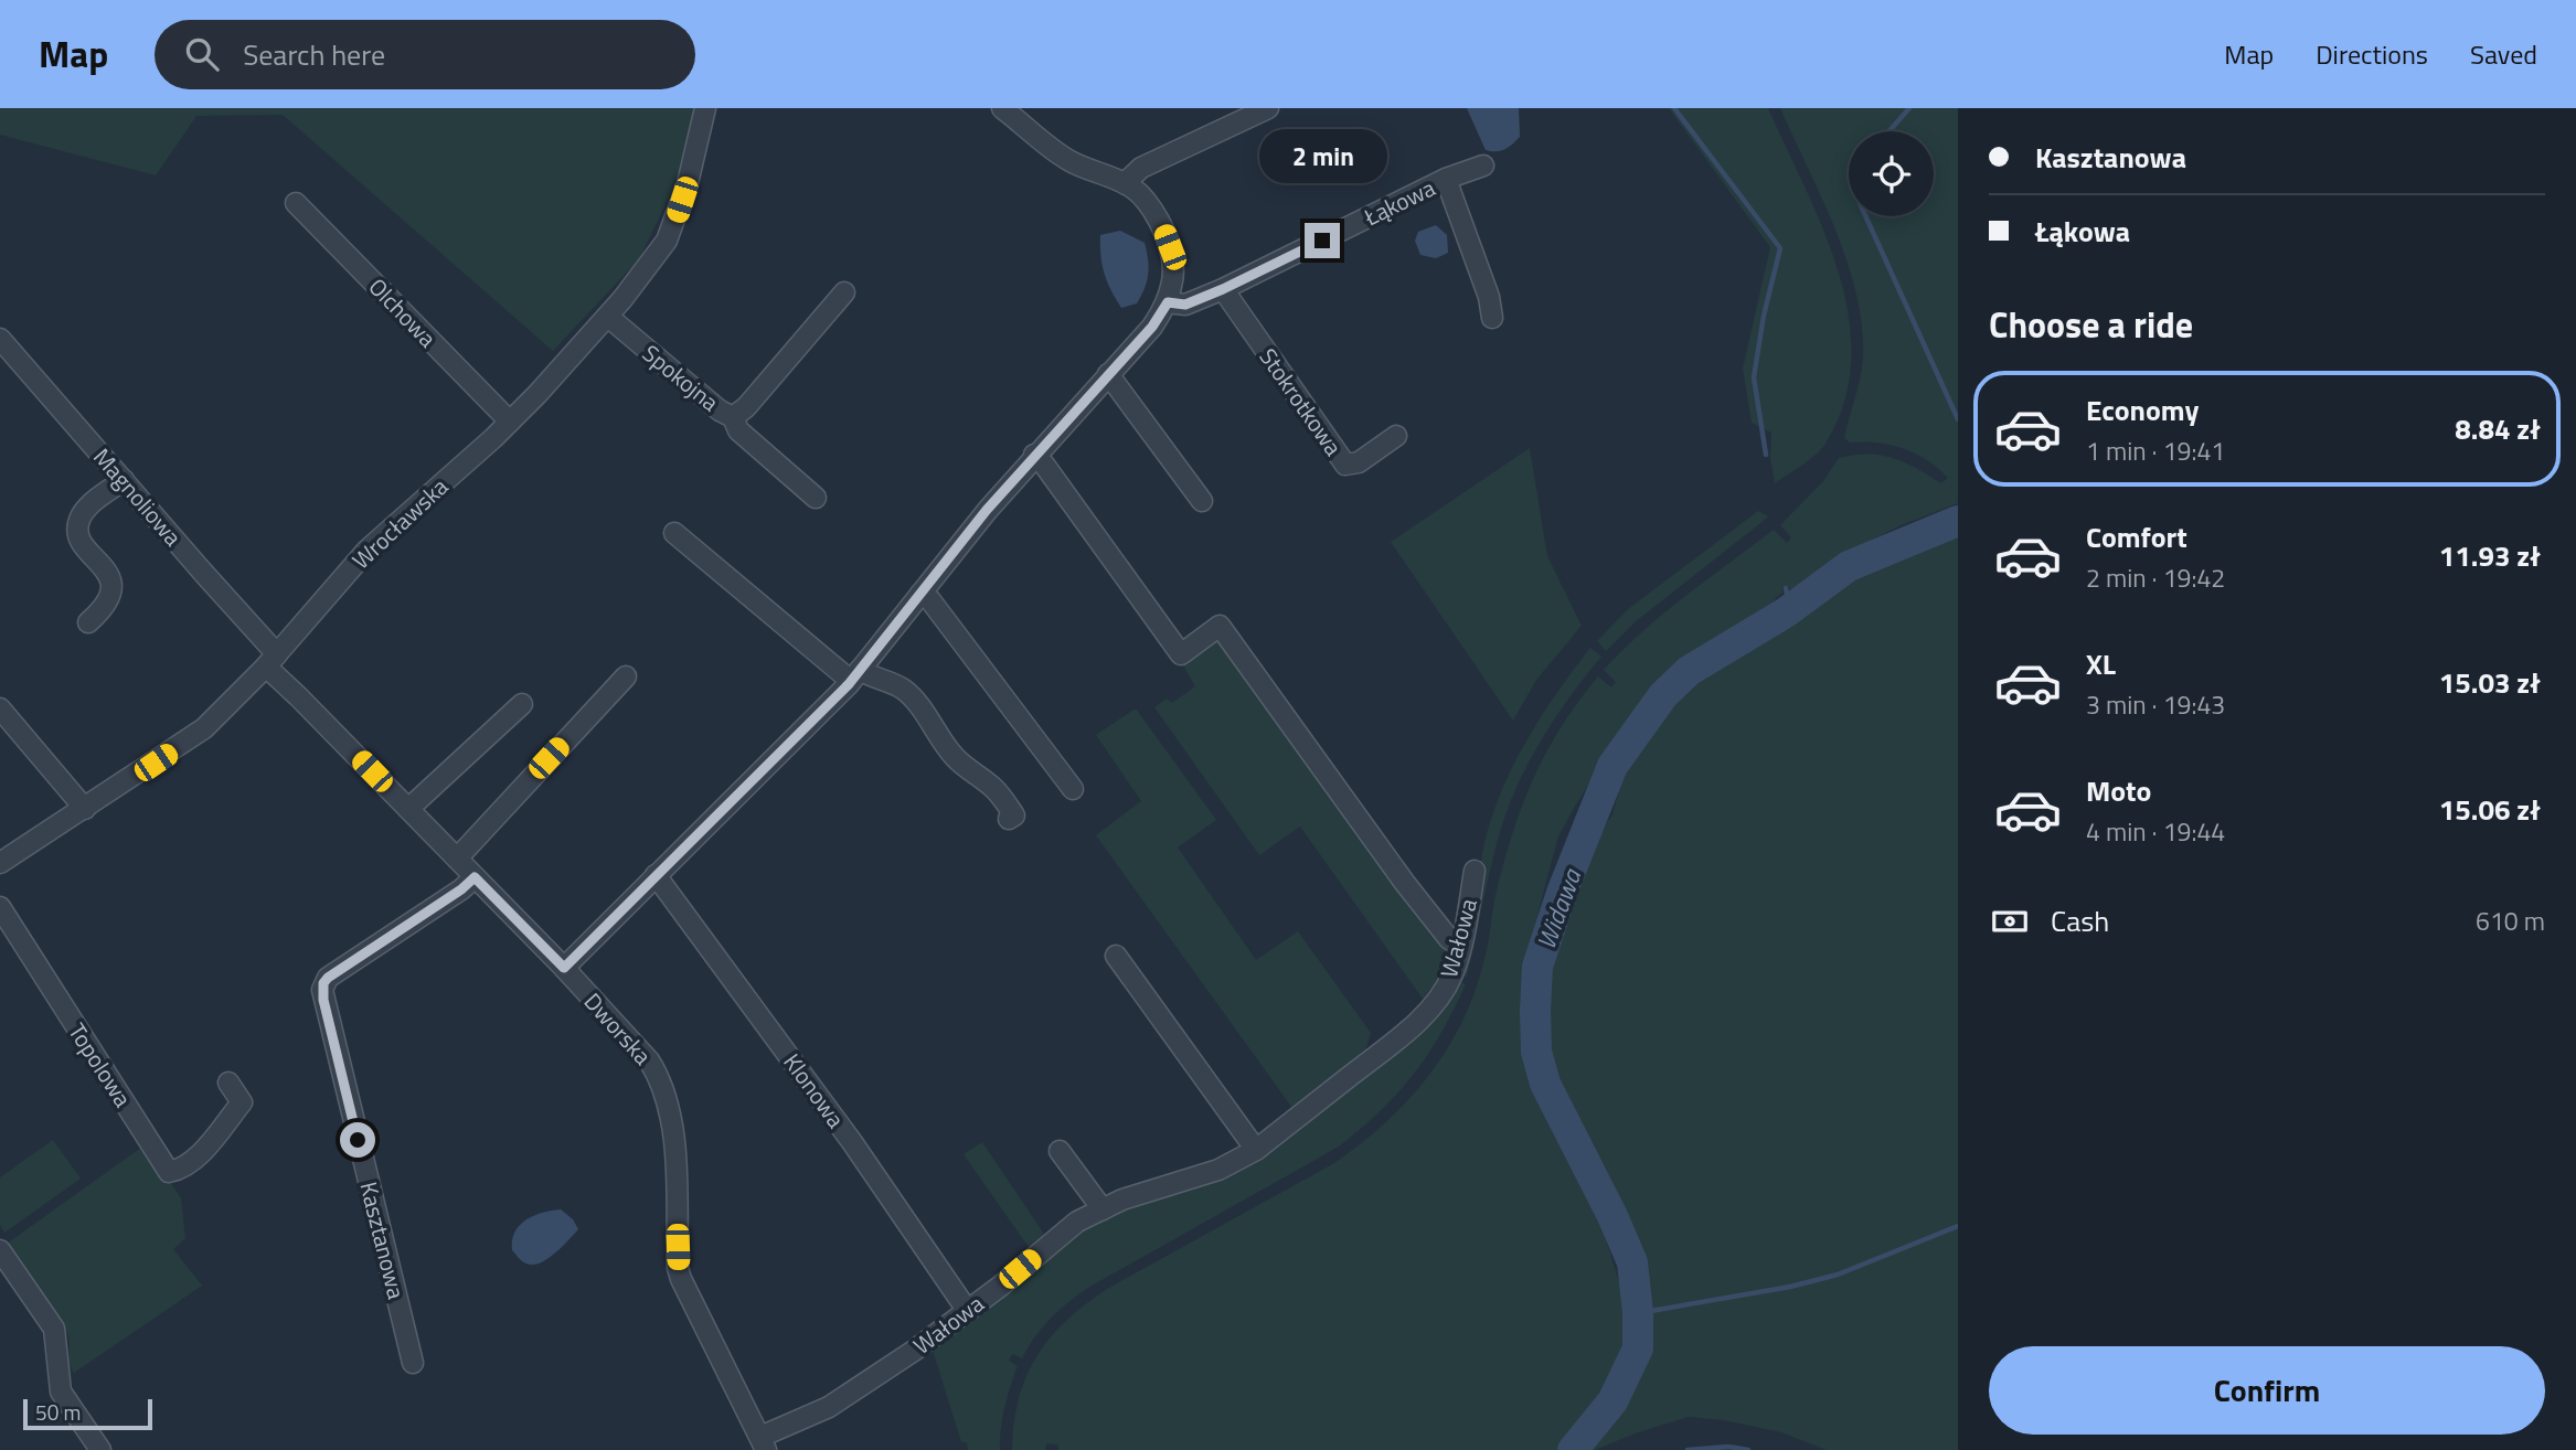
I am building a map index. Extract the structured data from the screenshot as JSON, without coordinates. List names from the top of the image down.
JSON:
{
  "streets": {
    "street": [
      "Łąkowa",
      "Olchowa",
      "Spokojna",
      "Stokrotkowa",
      "Magnoliowa",
      "Wrocławska",
      "Wałowa",
      "Dworska",
      "Topolowa",
      "Klonowa",
      "Kasztanowa"
    ]
  },
  "crossings": [
    ["Łąkowa", "Stokrotkowa"],
    ["Olchowa", "Wrocławska"],
    ["Spokojna", "Wrocławska"],
    ["Magnoliowa", "Wrocławska"],
    ["Magnoliowa", "Dworska"],
    ["Wrocławska", "Dworska"],
    ["Wałowa", "Dworska"],
    ["Wałowa", "Klonowa"],
    ["Dworska", "Kasztanowa"]
  ],
  "water": ["Widawa"],
  "scale_bar": "50 m",
  "page": {
    "header": "Map",
    "search": "Search here",
    "nav": ["Map", "Directions", "Saved"],
    "banner": ["Kasztanowa", "Łąkowa"],
    "bubble": "2 min",
    "heading": "Choose a ride",
    "list": [
      {
        "name": "Economy",
        "note": "1 min · 19:41",
        "value": "8.84 zł"
      },
      {
        "name": "Comfort",
        "note": "2 min · 19:42",
        "value": "11.93 zł"
      },
      {
        "name": "XL",
        "note": "3 min · 19:43",
        "value": "15.03 zł"
      },
      {
        "name": "Moto",
        "note": "4 min · 19:44",
        "value": "15.06 zł"
      }
    ],
    "pay": ["Cash", "610 m"],
    "buttons": "Confirm",
    "scale": "50 m"
  }
}
